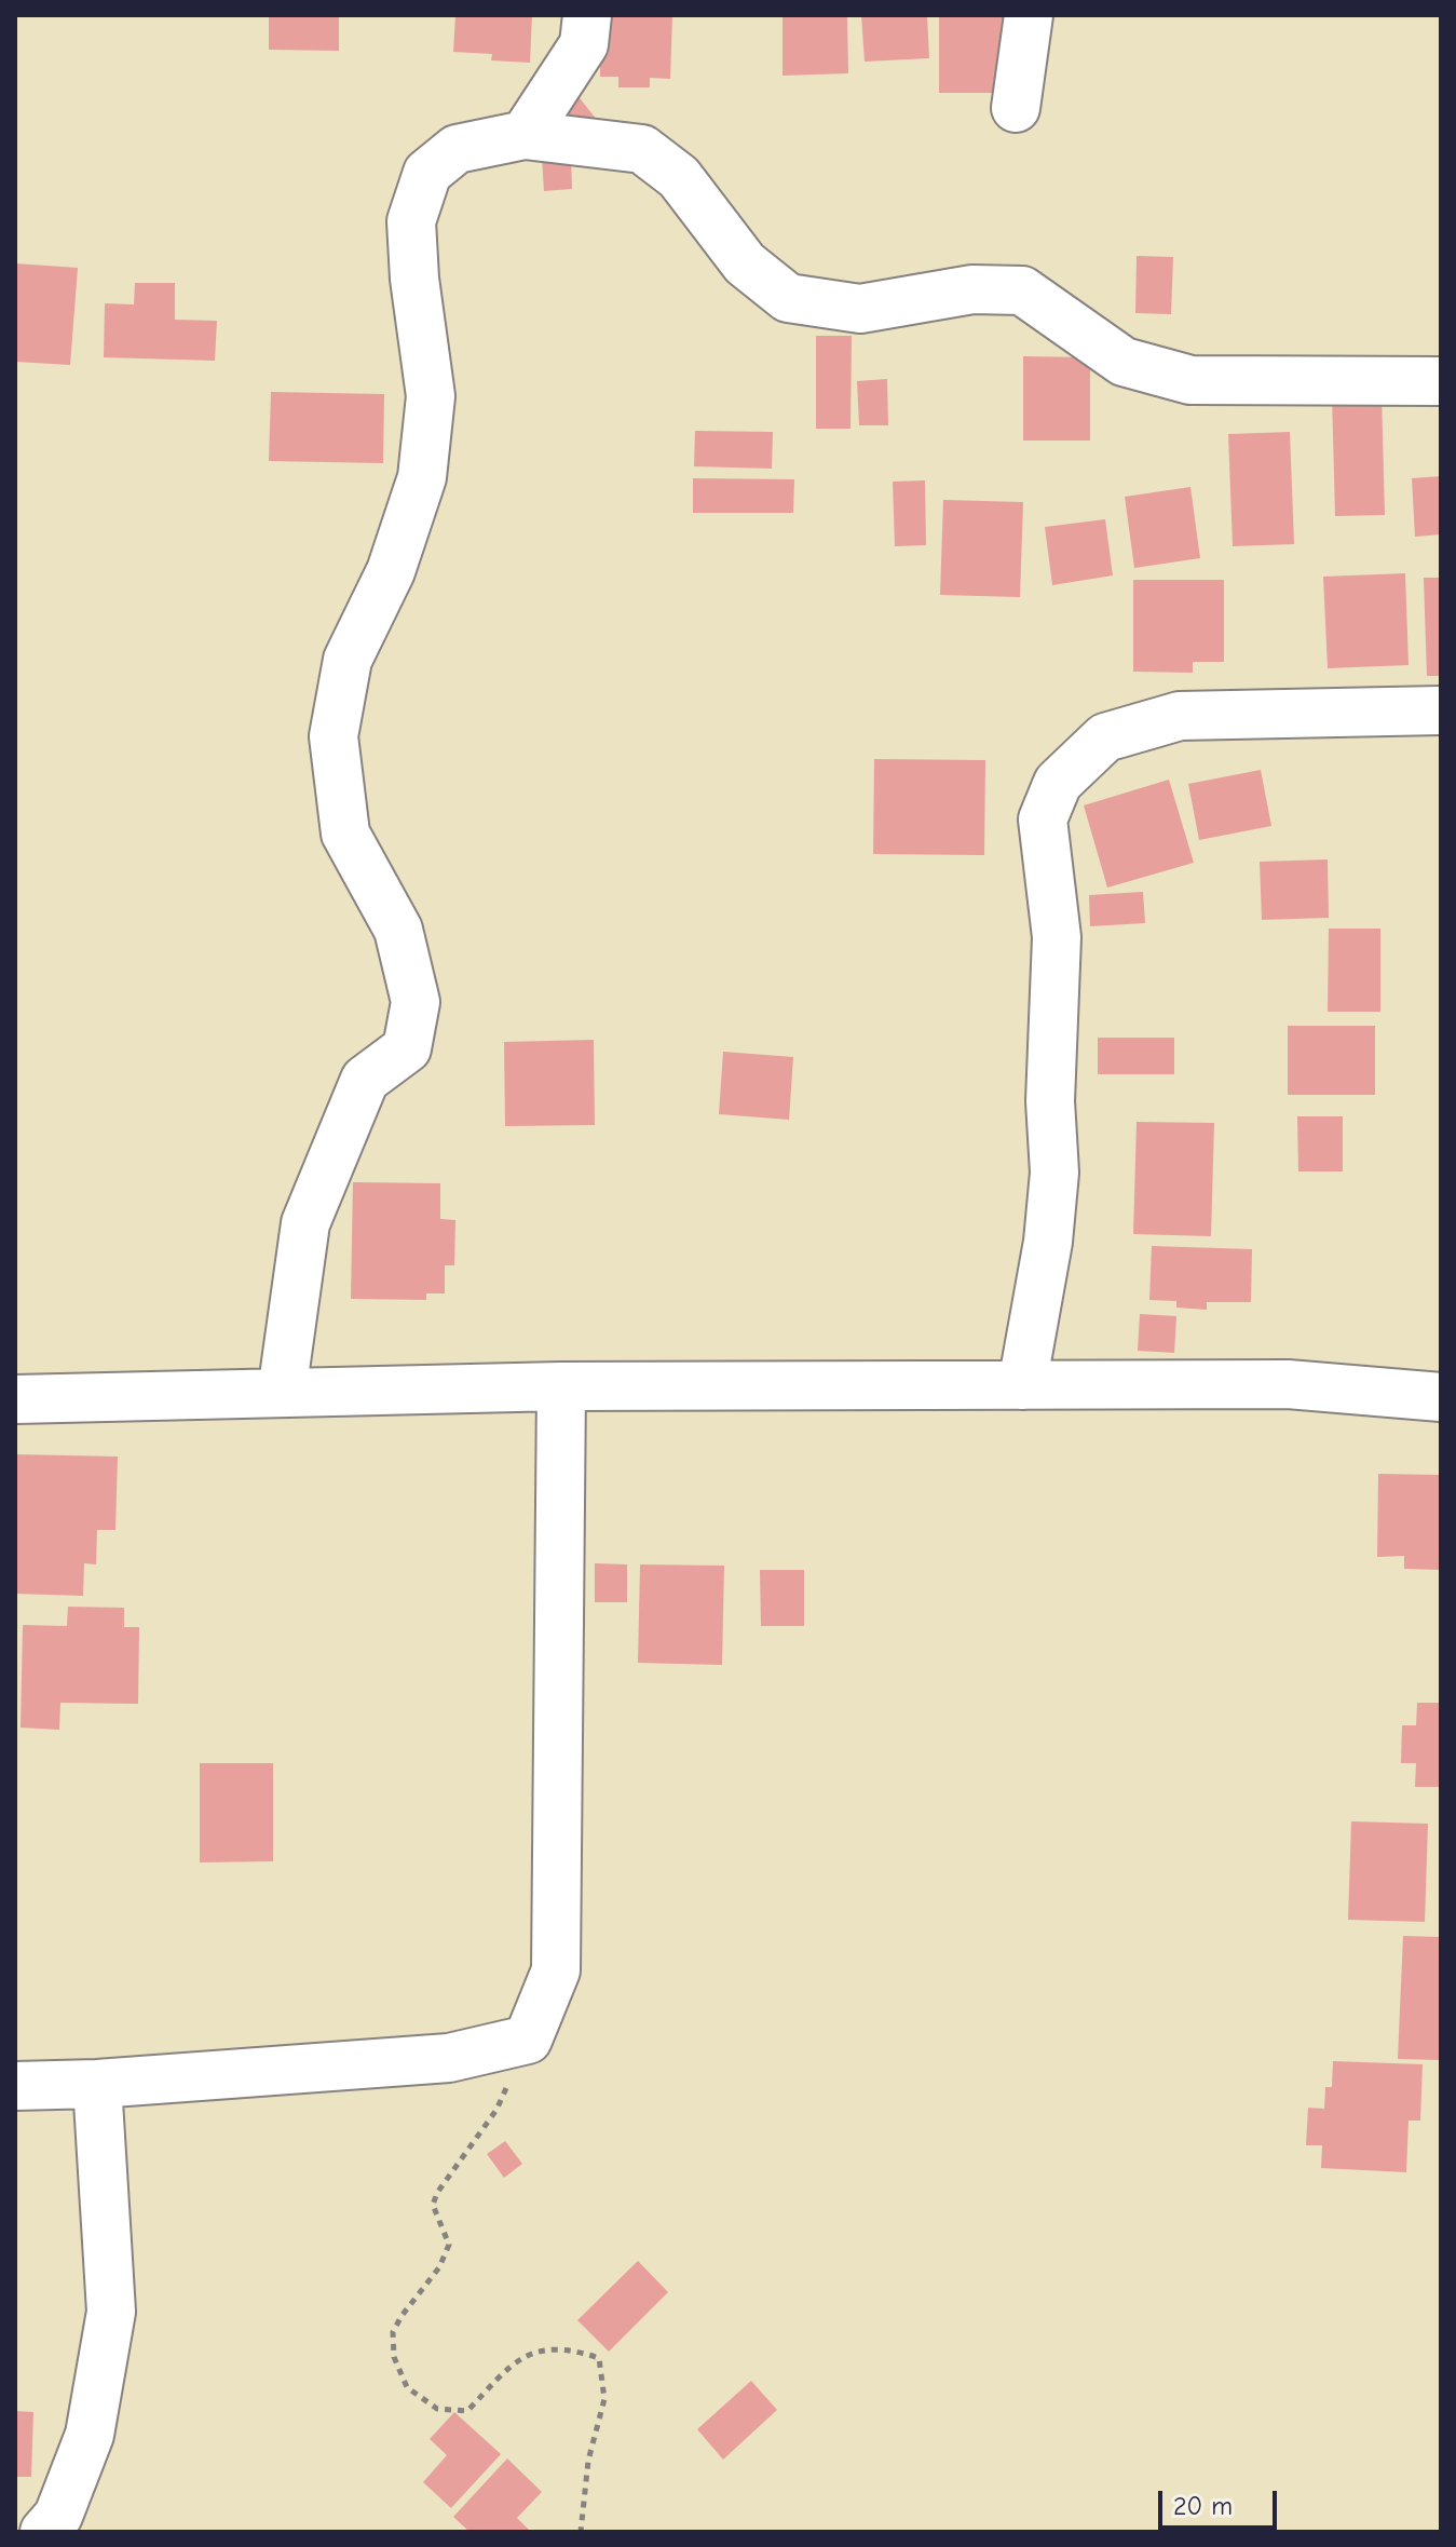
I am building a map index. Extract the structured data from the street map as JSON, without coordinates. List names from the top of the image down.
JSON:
{
  "scale_bar": "20 m"
}
